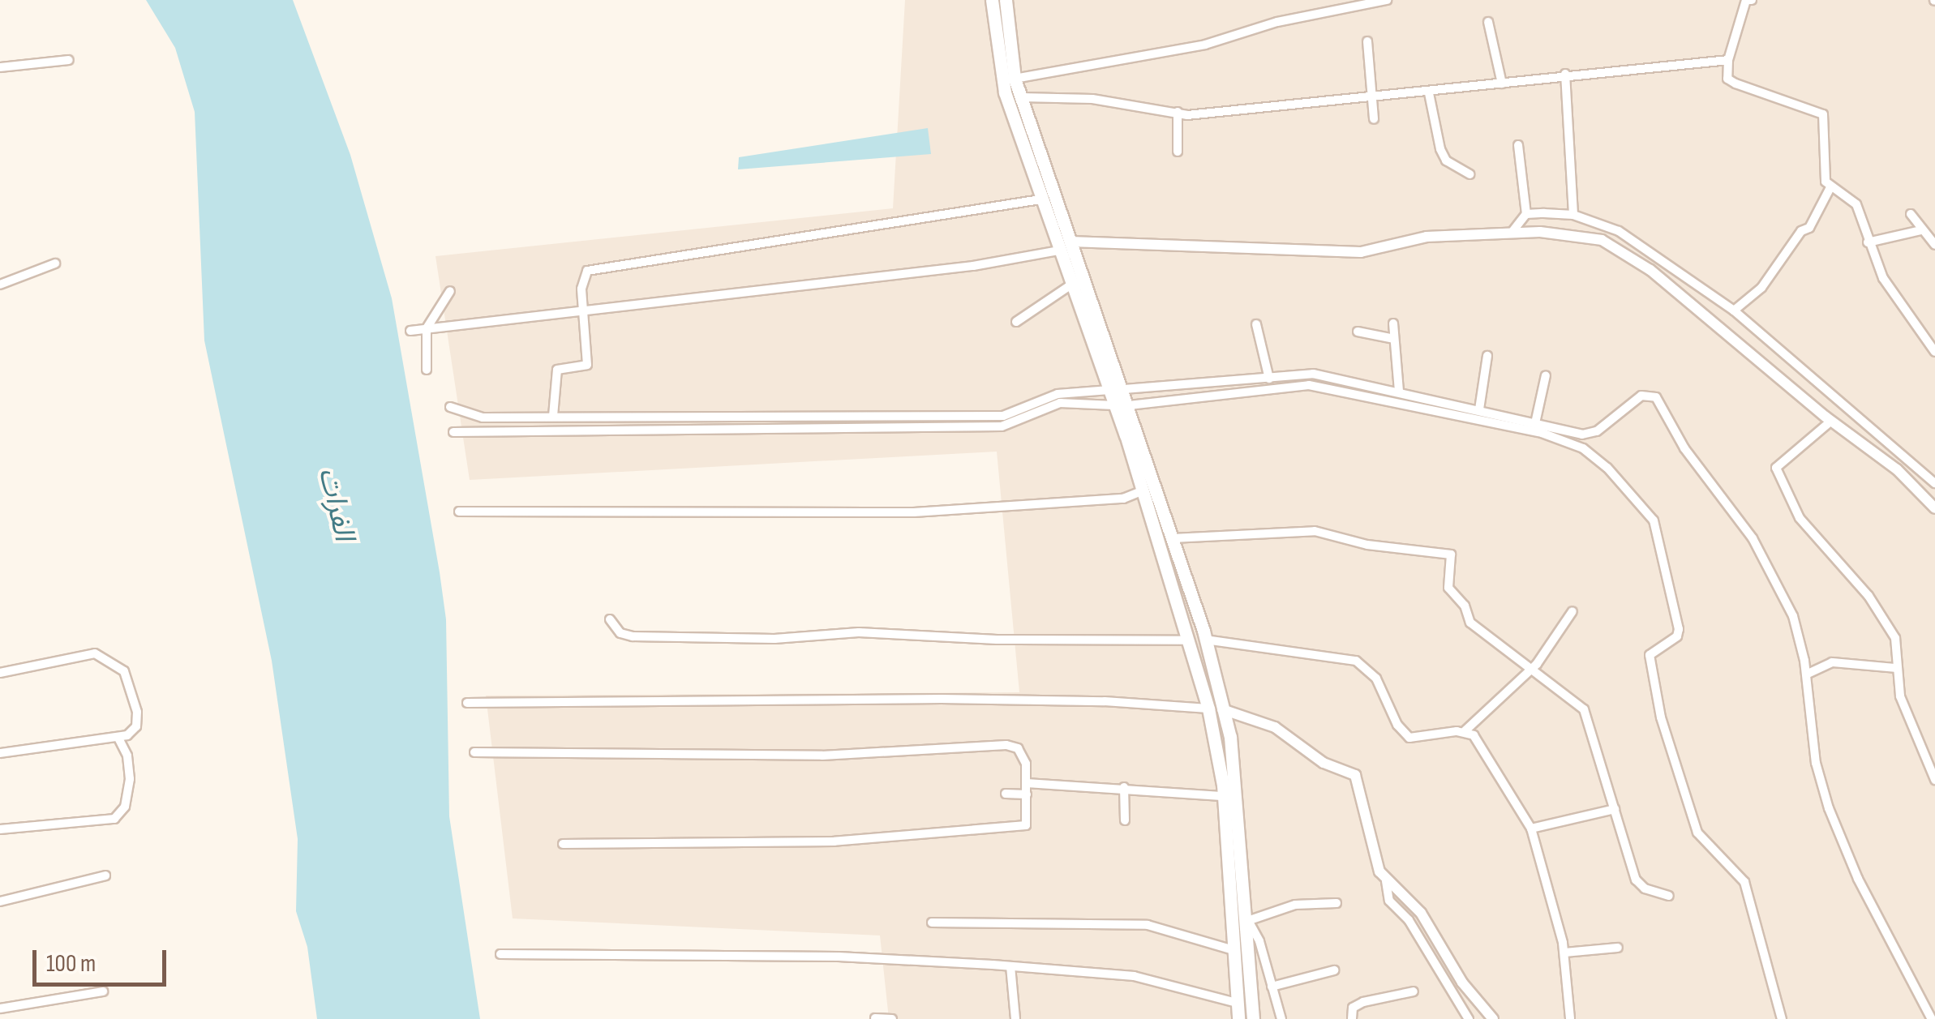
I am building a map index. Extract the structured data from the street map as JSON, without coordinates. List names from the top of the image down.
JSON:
{
  "water": ["الفرات"],
  "scale_bar": "100 m"
}
